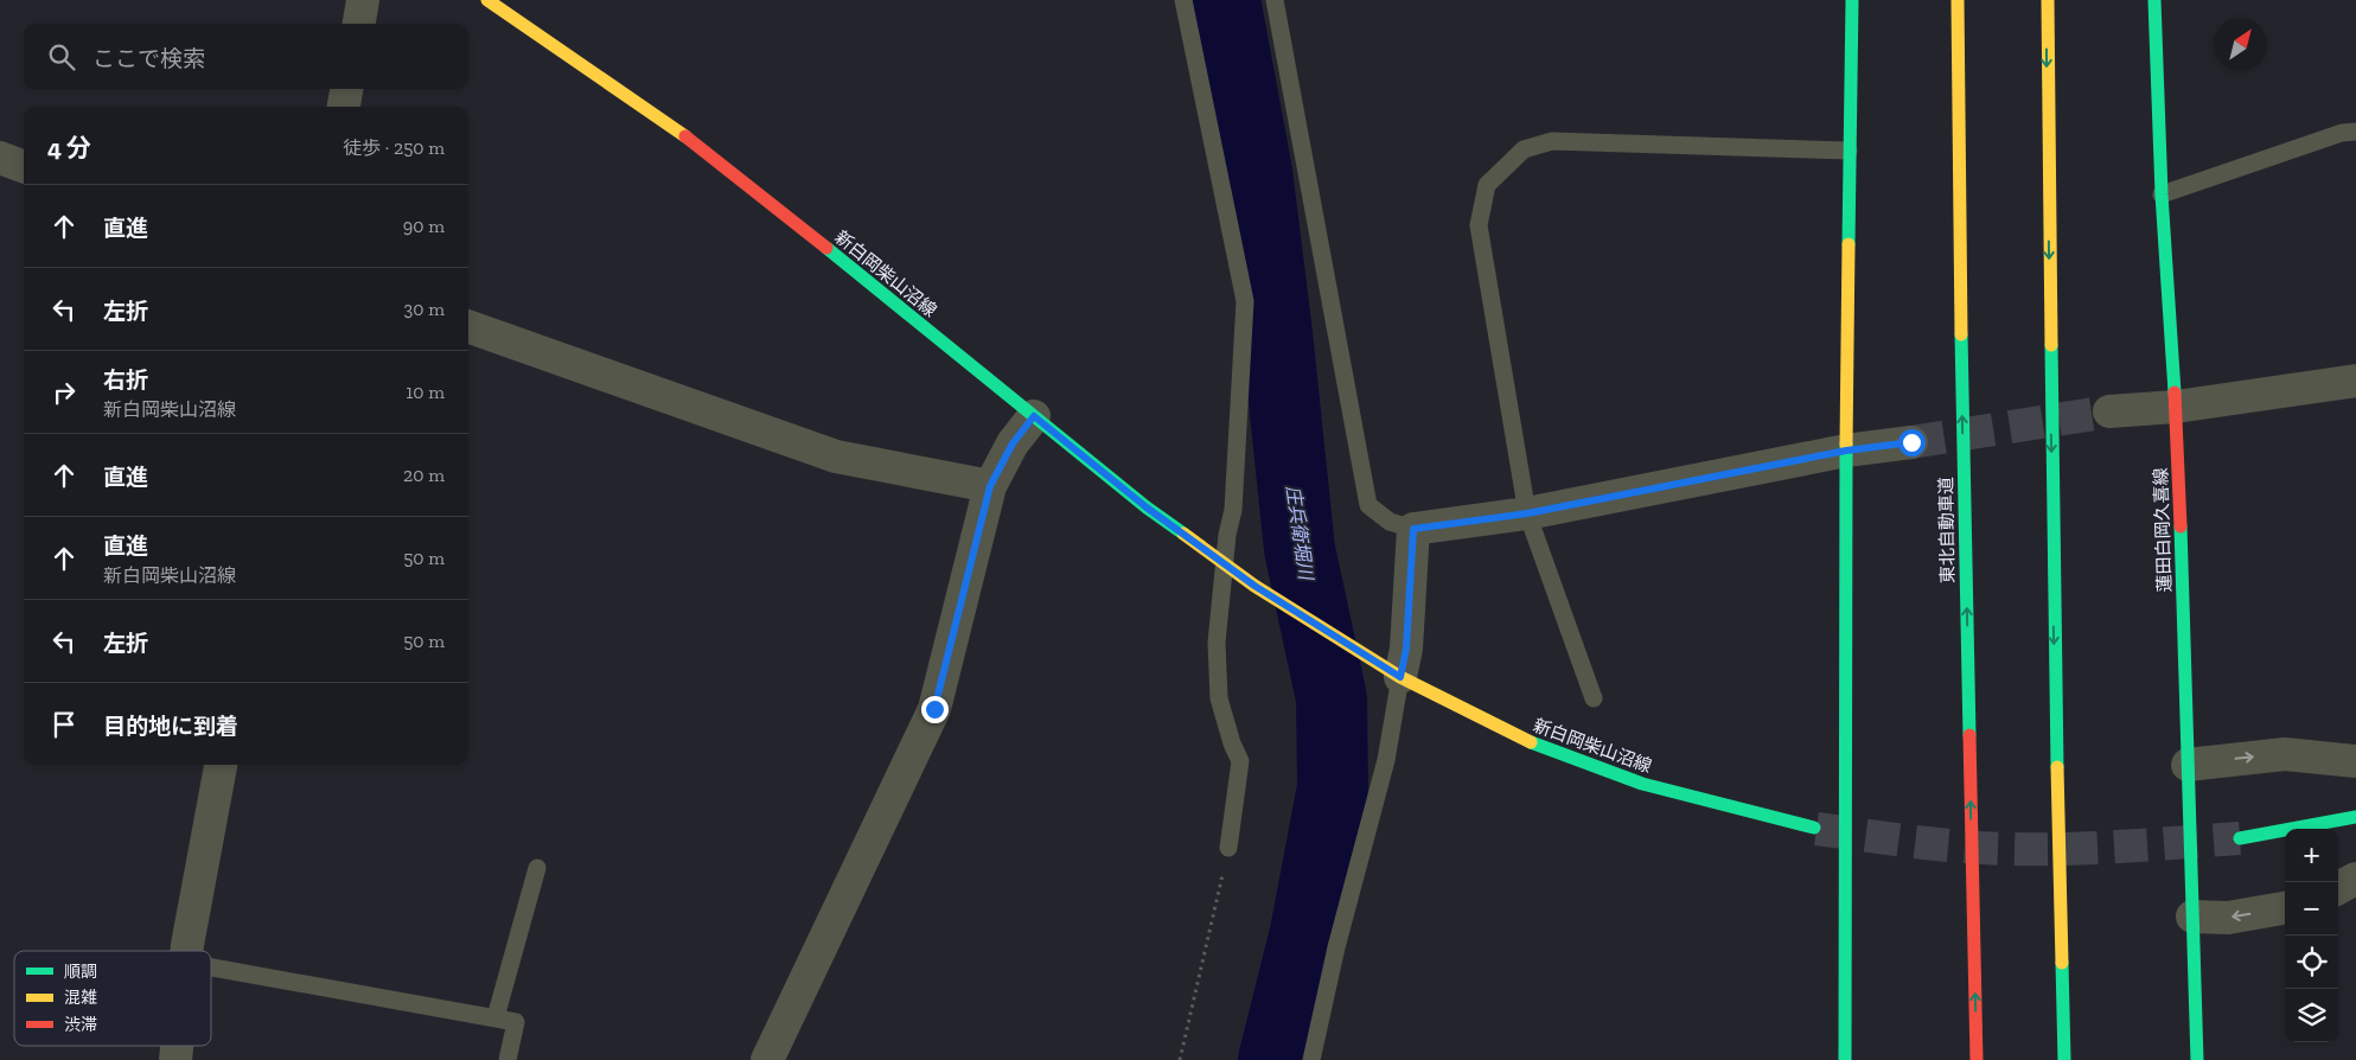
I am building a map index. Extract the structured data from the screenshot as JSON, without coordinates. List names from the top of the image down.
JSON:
{
  "streets": {
    "main road": ["新白岡柴山沼線", "東北自動車道", "蓮田白岡久喜線"]
  },
  "water": ["庄兵衛堀川"],
  "legend": ["順調", "混雑", "渋滞"],
  "north": "top right",
  "page": {
    "search": "ここで検索",
    "heading": ["4 分", "徒歩 · 250 m"],
    "list": [
      ["直進", "90 m"],
      ["左折", "30 m"],
      ["右折", "新白岡柴山沼線", "10 m"],
      ["直進", "20 m"],
      ["直進", "新白岡柴山沼線", "50 m"],
      ["左折", "50 m"],
      "目的地に到着"
    ],
    "map_buttons": ["+", "−"]
  }
}
